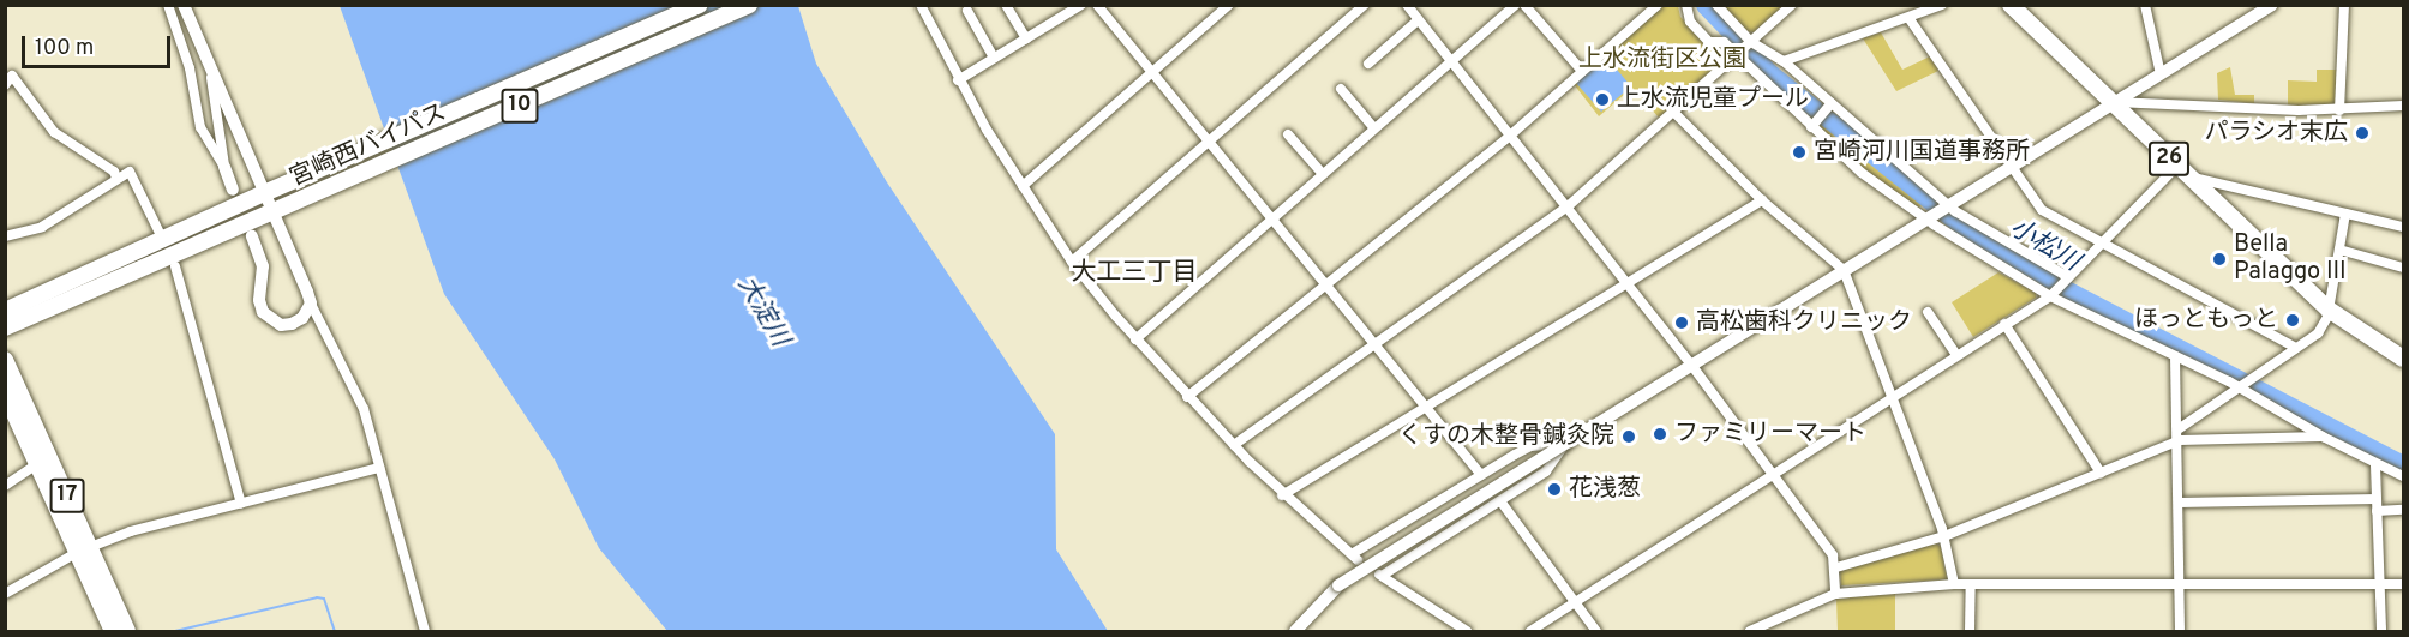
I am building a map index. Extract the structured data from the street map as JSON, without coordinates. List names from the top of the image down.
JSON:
{
  "streets": {
    "main road": [
      "10",
      "宮崎西バイパス",
      "26",
      "17"
    ]
  },
  "districts": ["大工三丁目"],
  "water": ["小松川", "大淀川"],
  "parks": ["上水流街区公園"],
  "places": [
    "上水流児童プール",
    "パラシオ末広",
    "宮崎河川国道事務所",
    "Bella Palaggo III",
    "ほっともっと",
    "高松歯科クリニック",
    "ファミリーマート",
    "くすの木整骨鍼灸院",
    "花浅葱"
  ],
  "scale_bar": "100 m"
}
